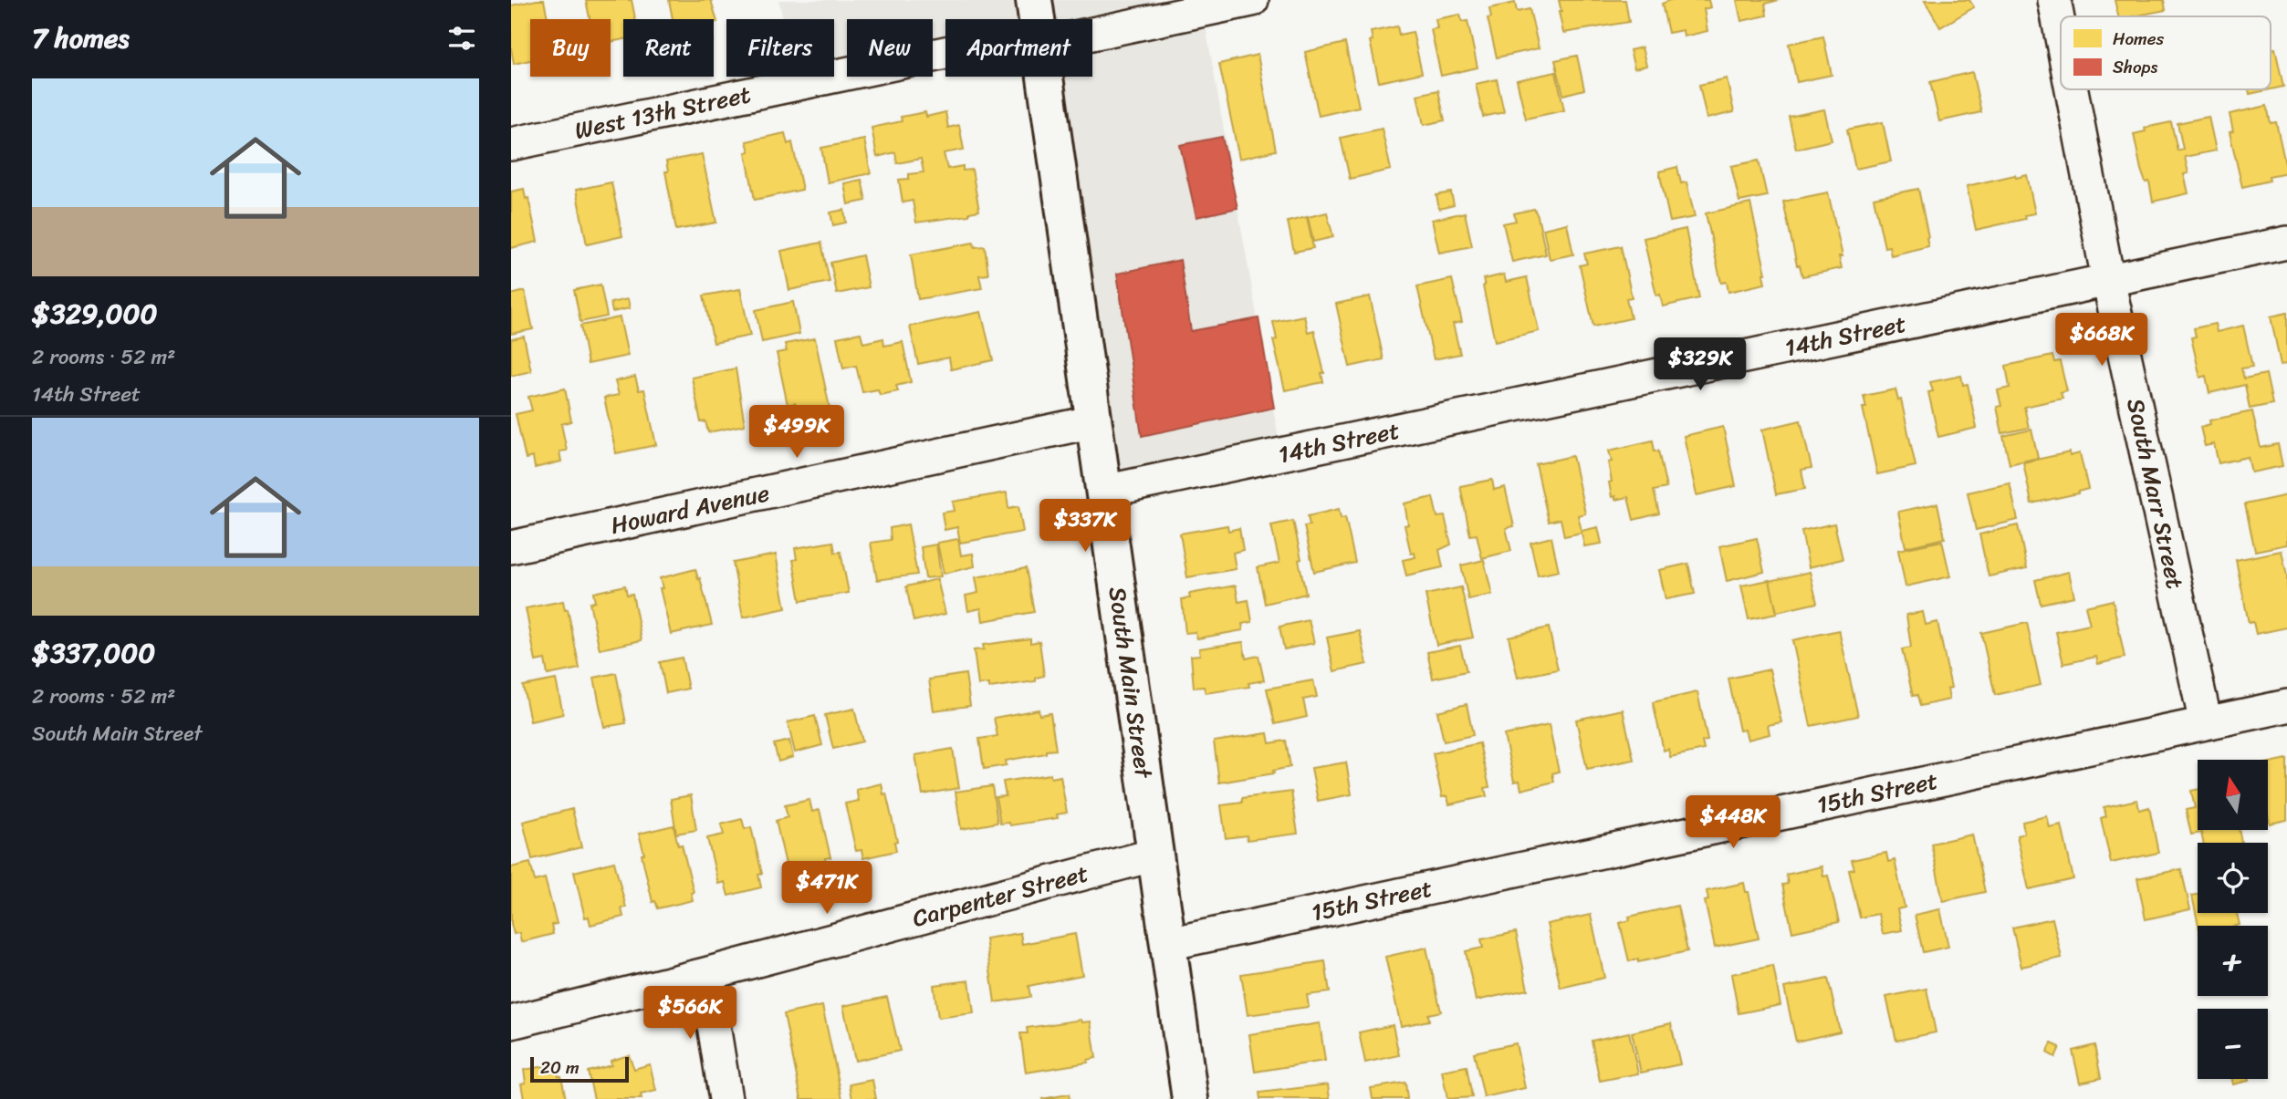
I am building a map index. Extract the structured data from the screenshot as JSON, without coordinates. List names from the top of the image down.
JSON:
{
  "streets": {
    "main road": ["South Main Street"],
    "street": [
      "West 13th Street",
      "14th Street",
      "South Marr Street",
      "Howard Avenue",
      "15th Street",
      "Carpenter Street"
    ]
  },
  "crossings": [
    ["14th Street", "South Marr Street"],
    ["14th Street", "South Main Street"],
    ["South Marr Street", "15th Street"],
    ["Howard Avenue", "South Main Street"],
    ["South Main Street", "15th Street"],
    ["South Main Street", "Carpenter Street"]
  ],
  "legend": ["Homes", "Shops"],
  "scale_bar": "20 m",
  "north": "top",
  "page": {
    "heading": "7 homes",
    "chip": [
      "Buy",
      "Rent",
      "Filters",
      "New",
      "Apartment"
    ],
    "list": [
      {
        "name": "$329,000",
        "note": "2 rooms · 52 m² · 14th Street"
      },
      {
        "name": "$337,000",
        "note": "2 rooms · 52 m² · South Main Street"
      }
    ],
    "price": [
      "$668K",
      "$329K",
      "$499K",
      "$337K",
      "$448K",
      "$471K",
      "$566K"
    ],
    "map_buttons": ["+", "−"],
    "scale": "20 m"
  }
}
